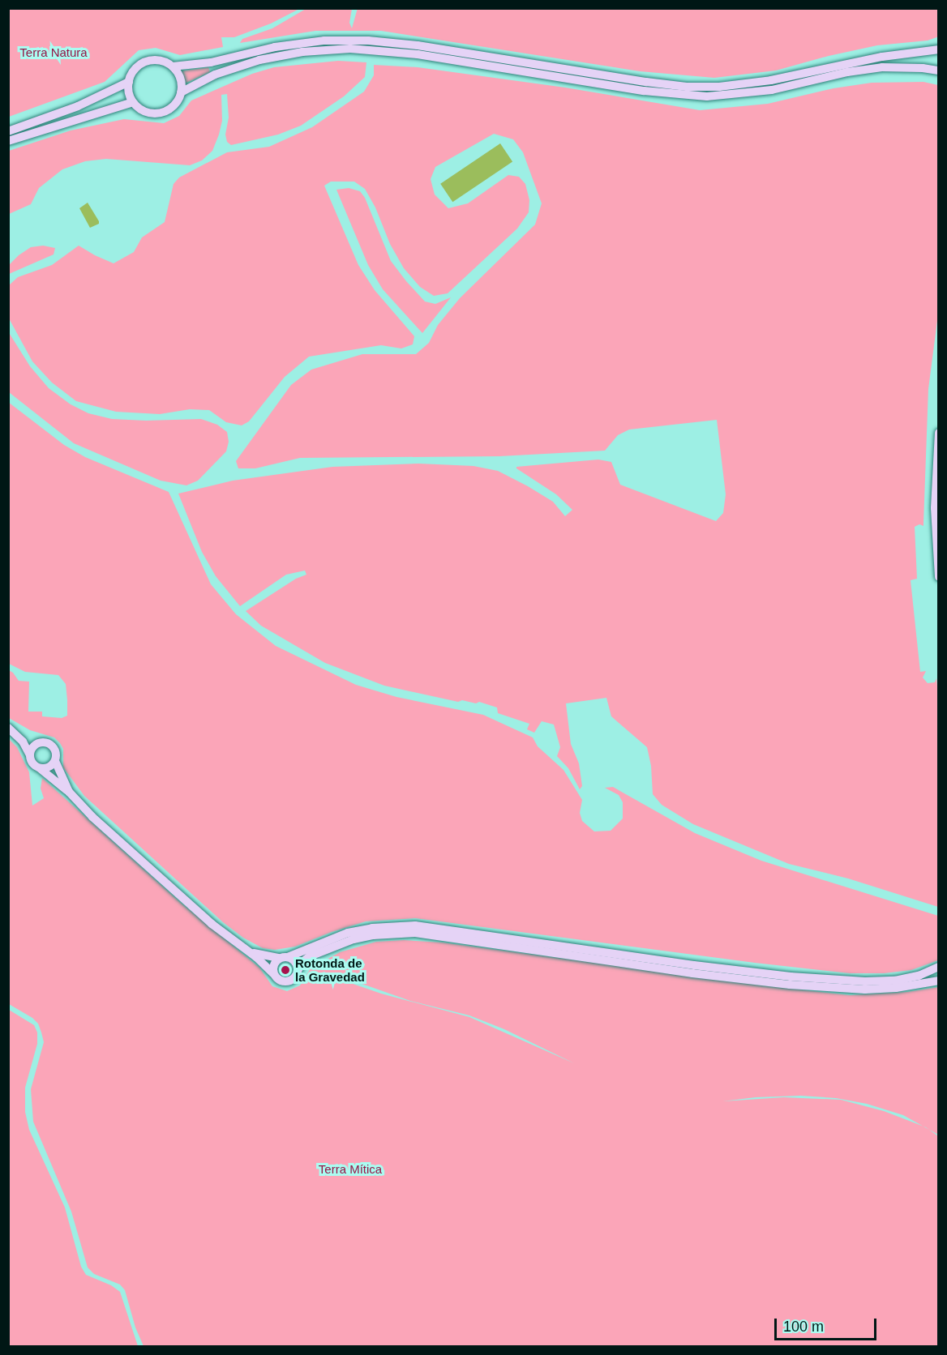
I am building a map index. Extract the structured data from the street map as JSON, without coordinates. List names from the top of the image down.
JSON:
{
  "parks": ["Terra Natura", "Terra Mítica"],
  "places": ["Rotonda de la Gravedad"],
  "scale_bar": "100 m"
}
